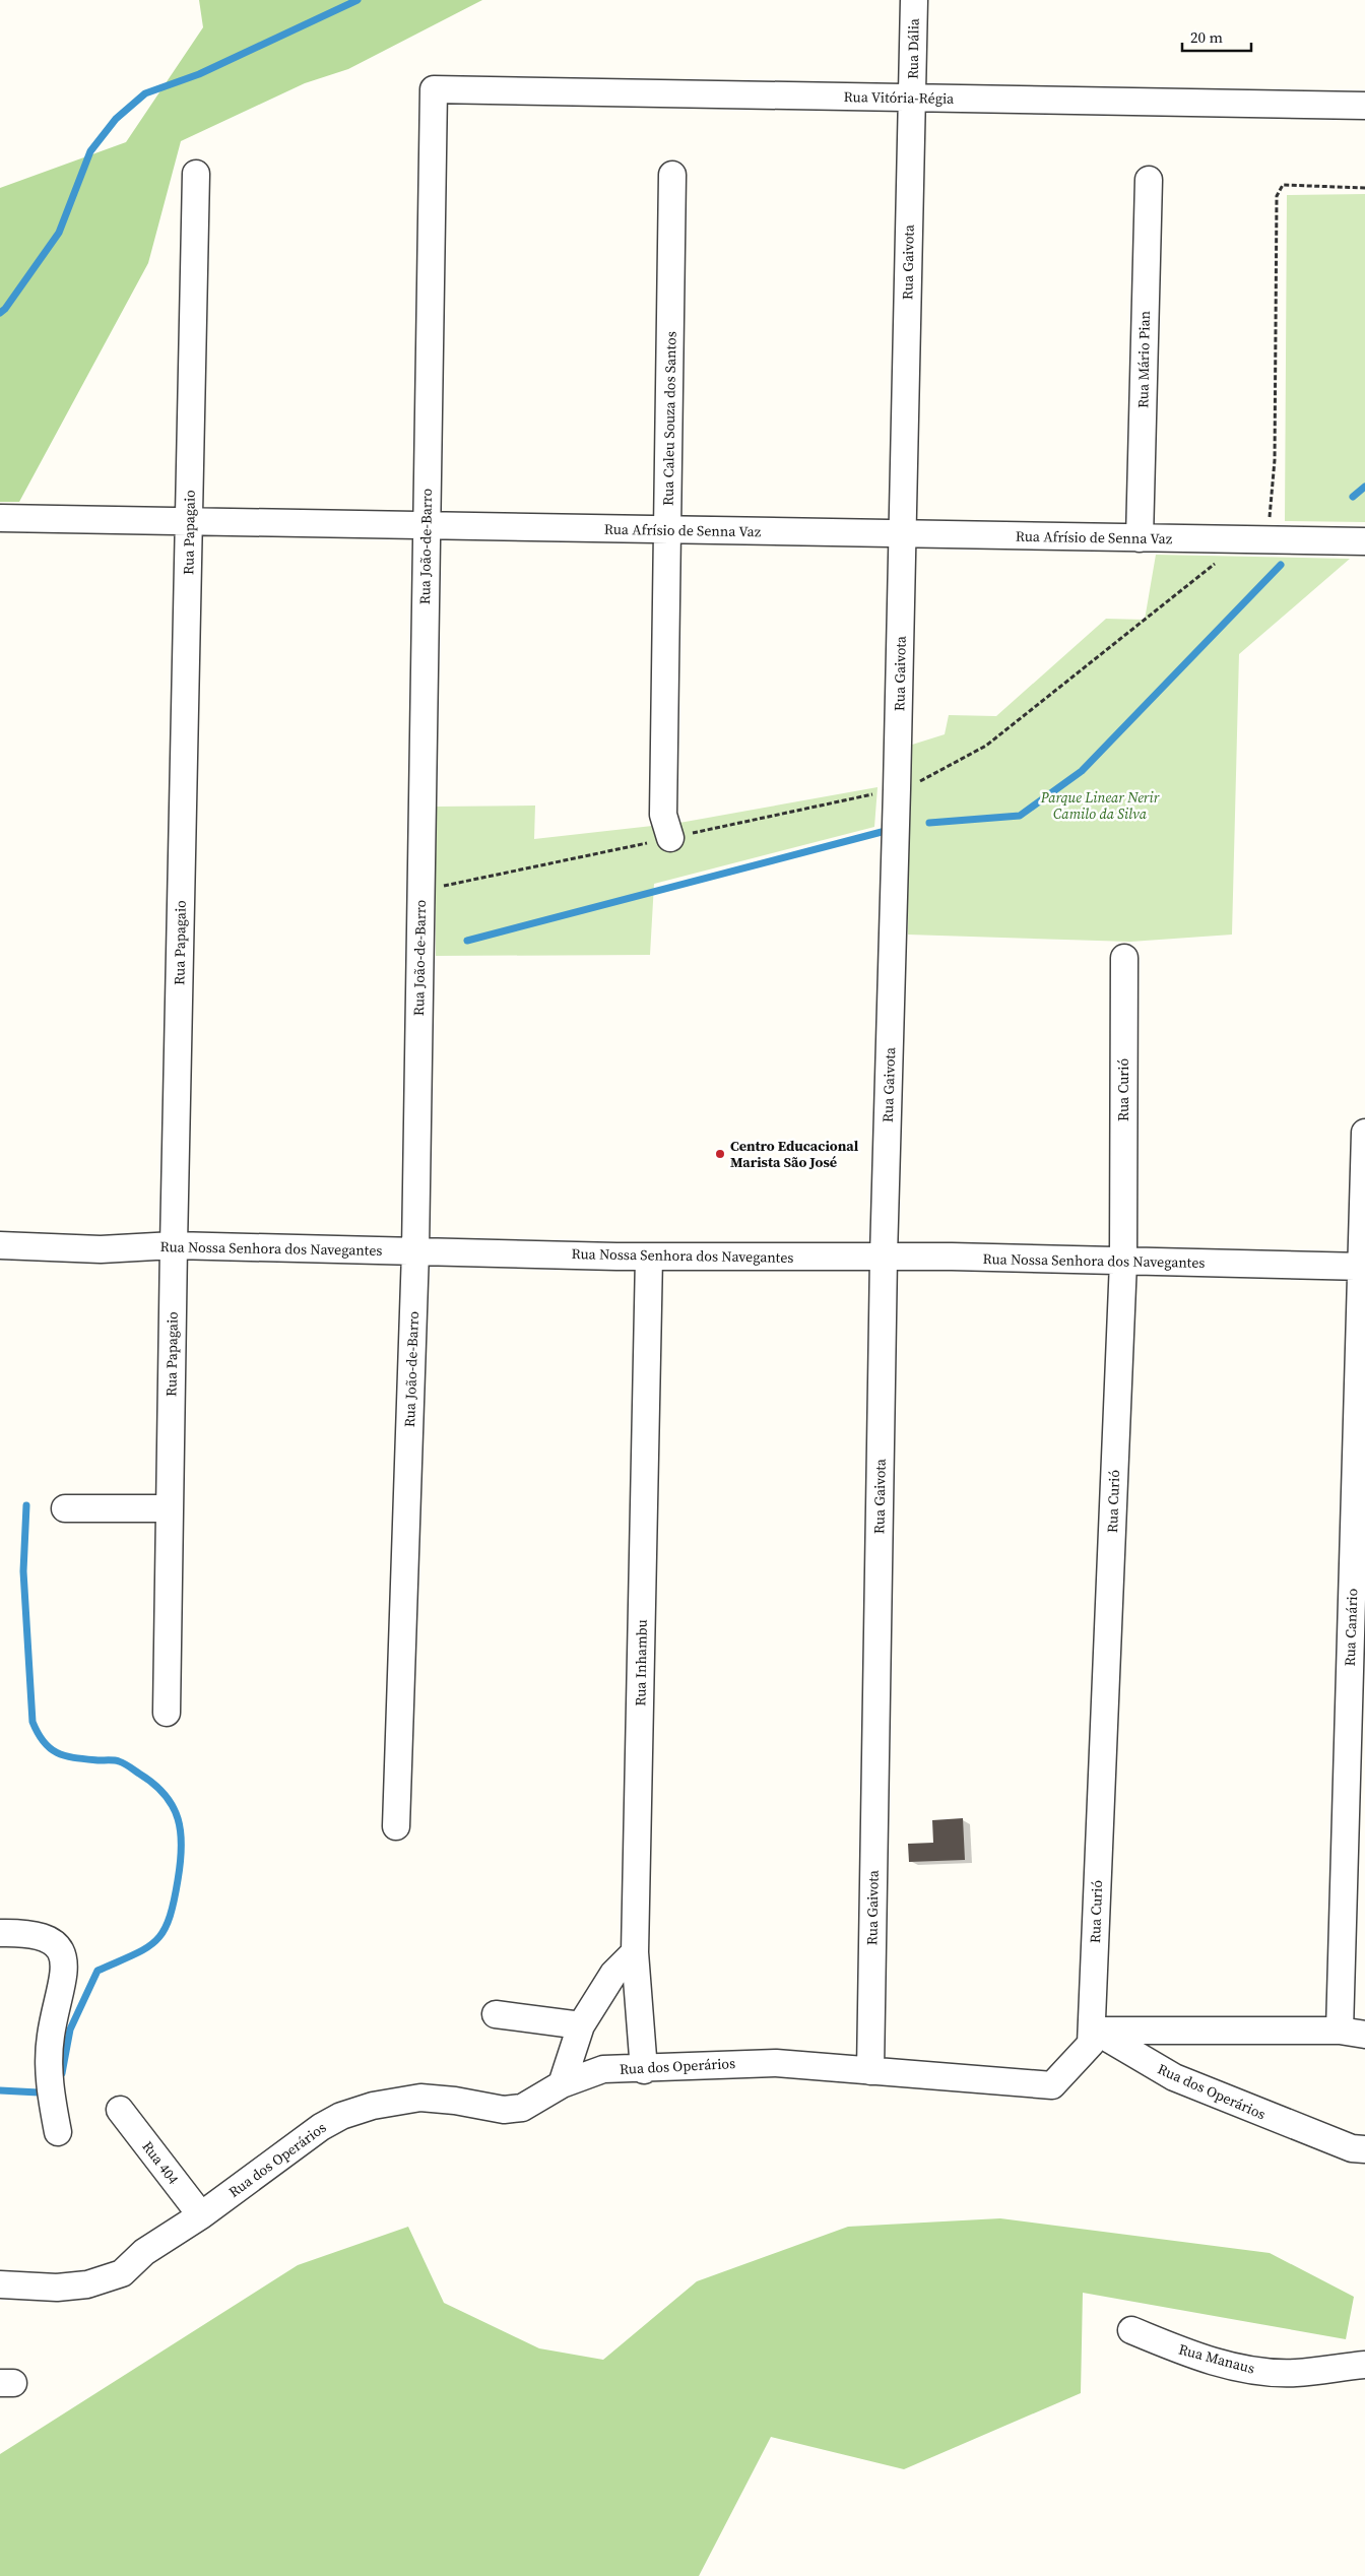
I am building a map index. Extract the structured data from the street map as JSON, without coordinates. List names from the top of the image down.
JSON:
{
  "streets": {
    "street": [
      "Rua Dália",
      "Rua Vitória-Régia",
      "Rua Gaivota",
      "Rua Mário Pian",
      "Rua Caleu Souza dos Santos",
      "Rua Afrísio de Senna Vaz",
      "Rua Papagaio",
      "Rua João-de-Barro",
      "Rua Curió",
      "Rua Nossa Senhora dos Navegantes",
      "Rua Canário",
      "Rua Inhambu",
      "Rua dos Operários",
      "Rua 404",
      "Rua Manaus"
    ]
  },
  "crossings": [
    ["Rua Dália", "Rua Vitória-Régia"],
    ["Rua Dália", "Rua Gaivota"],
    ["Rua Vitória-Régia", "Rua Gaivota"],
    ["Rua Vitória-Régia", "Rua João-de-Barro"],
    ["Rua Gaivota", "Rua Afrísio de Senna Vaz"],
    ["Rua Gaivota", "Rua Nossa Senhora dos Navegantes"],
    ["Rua Gaivota", "Rua dos Operários"],
    ["Rua Mário Pian", "Rua Afrísio de Senna Vaz"],
    ["Rua Caleu Souza dos Santos", "Rua Afrísio de Senna Vaz"],
    ["Rua Afrísio de Senna Vaz", "Rua Papagaio"],
    ["Rua Afrísio de Senna Vaz", "Rua João-de-Barro"],
    ["Rua Papagaio", "Rua Nossa Senhora dos Navegantes"],
    ["Rua João-de-Barro", "Rua Nossa Senhora dos Navegantes"],
    ["Rua Curió", "Rua Nossa Senhora dos Navegantes"],
    ["Rua Curió", "Rua dos Operários"],
    ["Rua Nossa Senhora dos Navegantes", "Rua Canário"],
    ["Rua Nossa Senhora dos Navegantes", "Rua Inhambu"],
    ["Rua Inhambu", "Rua dos Operários"],
    ["Rua dos Operários", "Rua 404"]
  ],
  "parks": ["Parque Linear Nerir Camilo da Silva"],
  "places": ["Centro Educacional Marista São José"],
  "scale_bar": "20 m"
}
